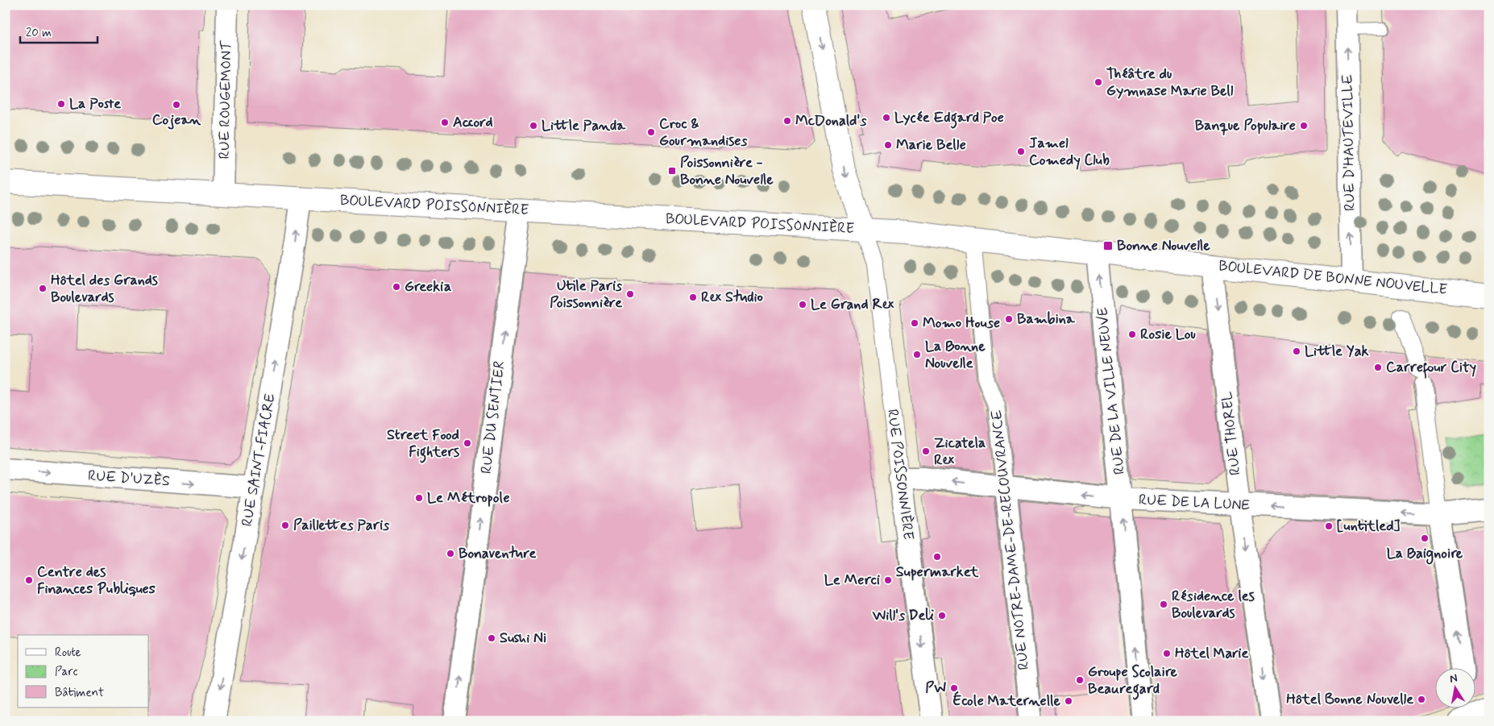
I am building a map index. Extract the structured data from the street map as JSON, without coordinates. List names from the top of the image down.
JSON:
{
  "streets": {
    "main road": ["BOULEVARD POISSONNIÈRE", "BOULEVARD DE BONNE NOUVELLE"],
    "street": [
      "RUE ROUGEMONT",
      "RUE D'HAUTEVILLE",
      "RUE DE LA VILLE NEUVE",
      "RUE DU SENTIER",
      "RUE THOREL",
      "RUE SAINT-FIACRE",
      "RUE POISSONNIÈRE",
      "RUE D'UZÈS",
      "RUE DE LA LUNE",
      "RUE NOTRE-DAME-DE-RECOUVRANCE"
    ]
  },
  "crossings": [
    ["RUE ROUGEMONT", "BOULEVARD POISSONNIÈRE"],
    ["RUE D'HAUTEVILLE", "BOULEVARD DE BONNE NOUVELLE"],
    ["BOULEVARD POISSONNIÈRE", "BOULEVARD DE BONNE NOUVELLE"],
    ["BOULEVARD POISSONNIÈRE", "RUE DU SENTIER"],
    ["BOULEVARD POISSONNIÈRE", "RUE SAINT-FIACRE"],
    ["BOULEVARD POISSONNIÈRE", "RUE POISSONNIÈRE"],
    ["BOULEVARD DE BONNE NOUVELLE", "RUE DE LA VILLE NEUVE"],
    ["BOULEVARD DE BONNE NOUVELLE", "RUE THOREL"],
    ["BOULEVARD DE BONNE NOUVELLE", "RUE POISSONNIÈRE"],
    ["BOULEVARD DE BONNE NOUVELLE", "RUE NOTRE-DAME-DE-RECOUVRANCE"],
    ["RUE DE LA VILLE NEUVE", "RUE DE LA LUNE"],
    ["RUE THOREL", "RUE DE LA LUNE"],
    ["RUE SAINT-FIACRE", "RUE D'UZÈS"],
    ["RUE POISSONNIÈRE", "RUE DE LA LUNE"],
    ["RUE DE LA LUNE", "RUE NOTRE-DAME-DE-RECOUVRANCE"]
  ],
  "one_way": [
    "RUE D'HAUTEVILLE",
    "RUE DE LA VILLE NEUVE",
    "RUE DU SENTIER",
    "RUE THOREL",
    "RUE POISSONNIÈRE",
    "RUE D'UZÈS",
    "RUE DE LA LUNE"
  ],
  "places": {
    "other": [
      "Théâtre du Gymnase Marie Bell",
      "La Poste",
      "Cojean",
      "Lycée Edgard Poe",
      "McDonald's",
      "Accord",
      "Little Panda",
      "Banque Populaire",
      "Croc & Gourmandises",
      "Marie Belle",
      "Jamel Comedy Club",
      "Greekia",
      "Hôtel des Grands Boulevards",
      "Utile Paris Poissonnière",
      "Rex Studio",
      "Le Grand Rex",
      "Bambina",
      "Momo House",
      "Rosie Lou",
      "Little Yak",
      "La Bonne Nouvelle",
      "Carrefour City",
      "Street Food Fighters",
      "Zicatela Rex",
      "Le Métropole",
      "Paillettes Paris",
      "[untitled]",
      "La Baignoire",
      "Bonaventure",
      "Supermarket",
      "Centre des Finances Publiques",
      "Le Merci",
      "Résidence les Boulevards",
      "Will's Deli",
      "Sushi Ni",
      "Hôtel Marie",
      "Groupe Scolaire Beauregard",
      "PW",
      "Hôtel Bonne Nouvelle",
      "École Maternelle"
    ],
    "transit": ["Poissonnière - Bonne Nouvelle", "Bonne Nouvelle"]
  },
  "legend": ["Route", "Parc", "Bâtiment"],
  "scale_bar": "20 m",
  "north": "top"
}
